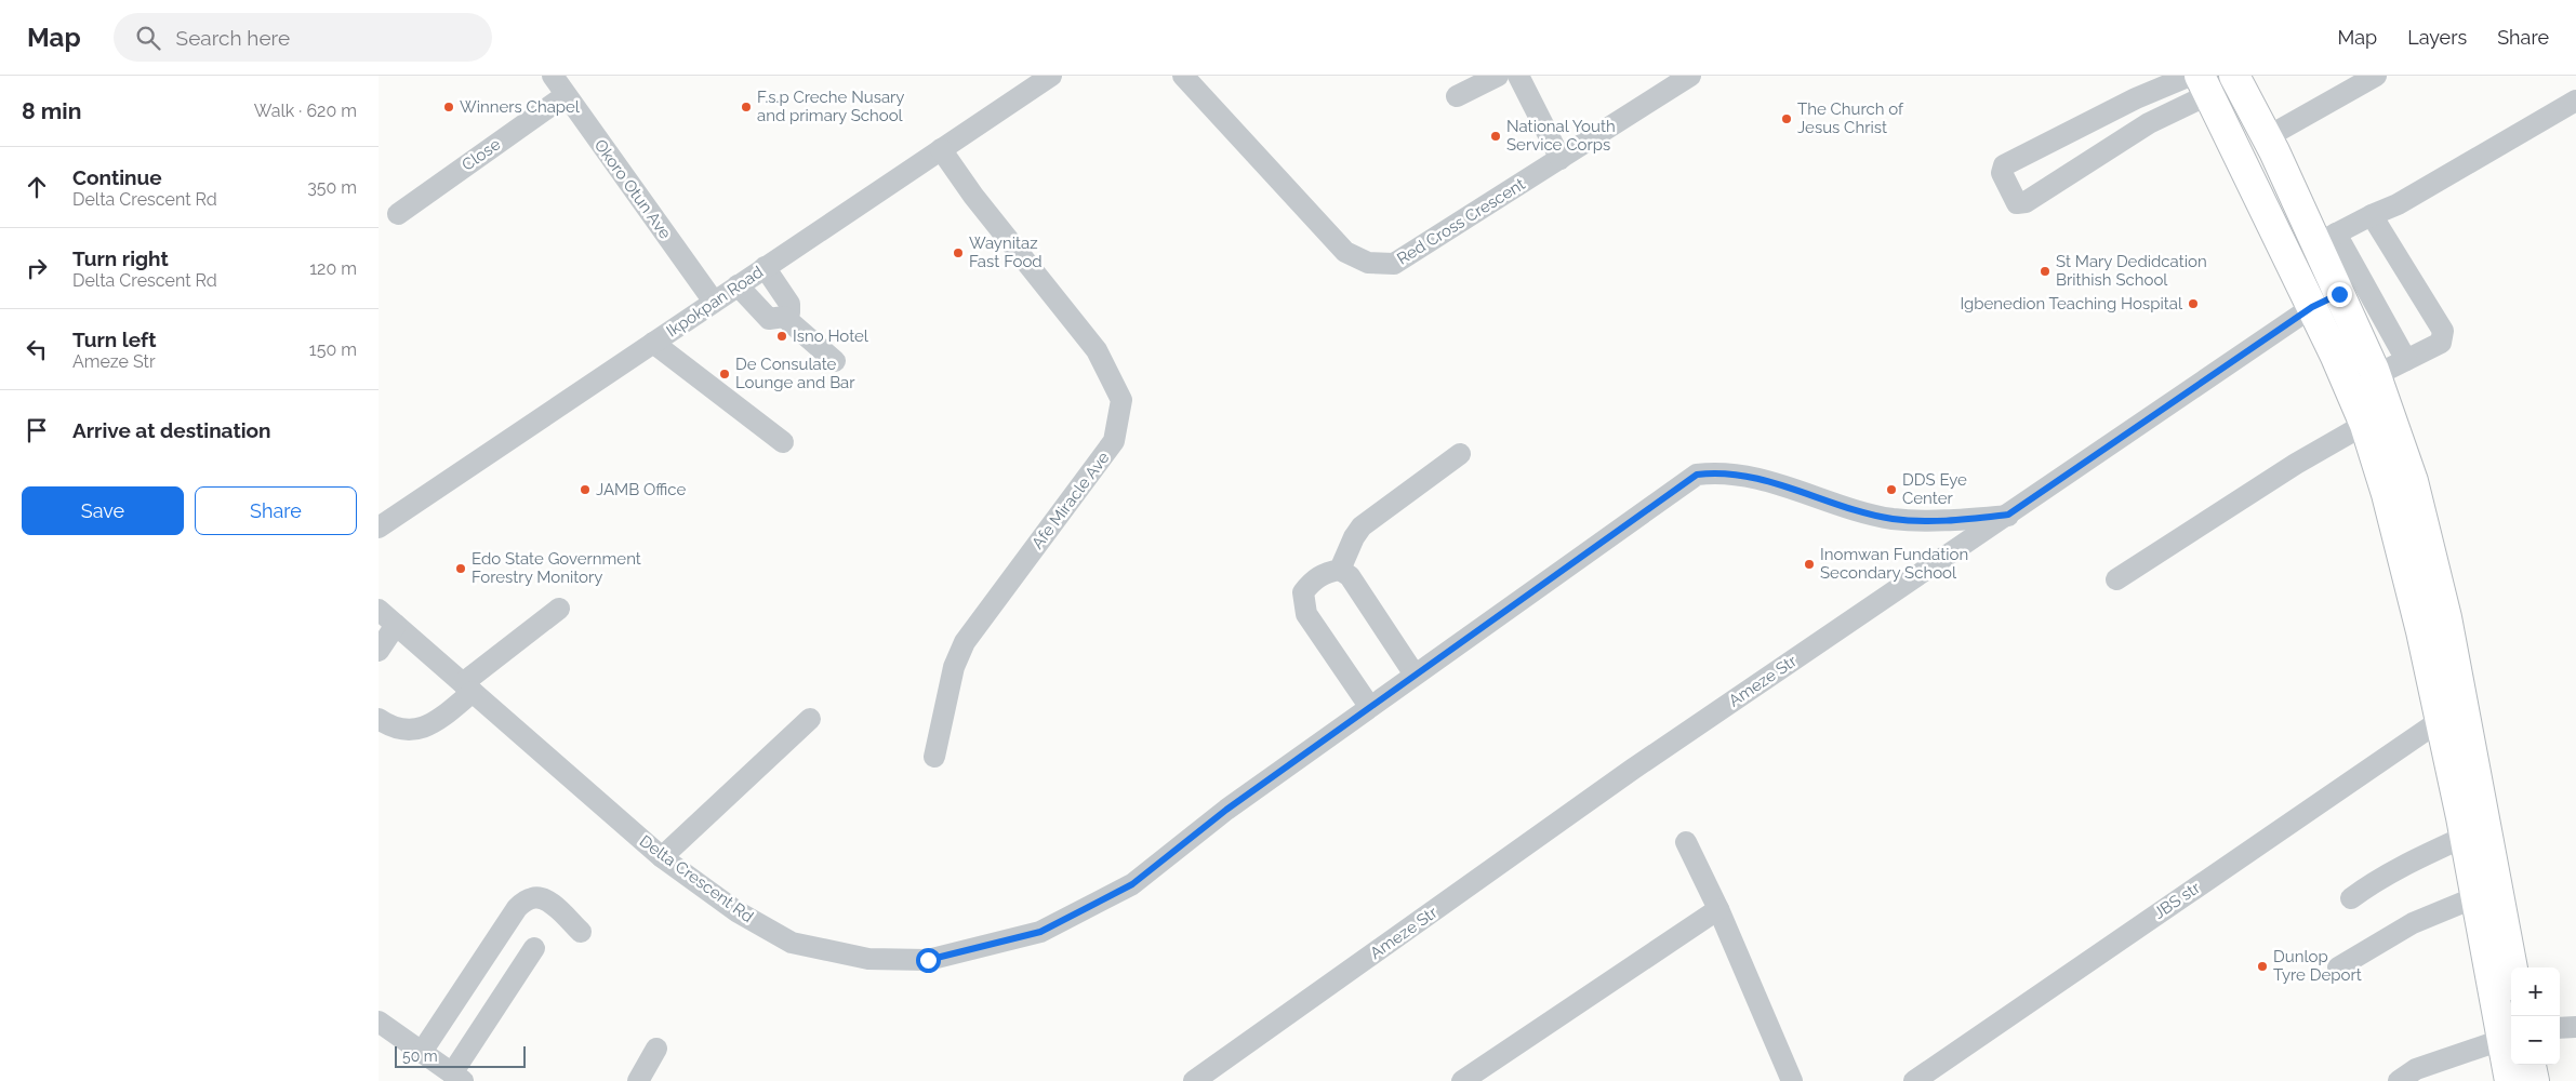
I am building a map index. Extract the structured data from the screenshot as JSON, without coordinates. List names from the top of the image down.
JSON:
{
  "streets": {
    "street": [
      "Close",
      "Okoro Otun Ave",
      "Red Cross Crescent",
      "Ikpokpan Road",
      "Afe Miracle Ave",
      "Ameze Str",
      "Delta Crescent Rd",
      "JBS str"
    ]
  },
  "crossings": [
    ["Close", "Okoro Otun Ave"],
    ["Okoro Otun Ave", "Ikpokpan Road"],
    ["Ikpokpan Road", "Afe Miracle Ave"],
    ["Ameze Str", "Delta Crescent Rd"]
  ],
  "places": [
    "Winners Chapel",
    "F.s.p Creche Nusary and primary School",
    "The Church of Jesus Christ",
    "National Youth Service Corps",
    "Waynitaz Fast Food",
    "St Mary Dedidcation Brithish School",
    "Igbenedion Teaching Hospital",
    "Isno Hotel",
    "De Consulate Lounge and Bar",
    "JAMB Office",
    "DDS Eye Center",
    "Inomwan Fundation Secondary School",
    "Edo State Government Forestry Monitory",
    "Dunlop Tyre Deport"
  ],
  "scale_bar": "50 m",
  "page": {
    "header": "Map",
    "search": "Search here",
    "nav": ["Map", "Layers", "Share"],
    "heading": ["8 min", "Walk · 620 m"],
    "list": [
      ["Continue", "Delta Crescent Rd", "350 m"],
      ["Turn right", "Delta Crescent Rd", "120 m"],
      ["Turn left", "Ameze Str", "150 m"],
      "Arrive at destination"
    ],
    "buttons": ["Save", "Share"],
    "map_buttons": ["+", "−"],
    "scale": "50 m"
  }
}
